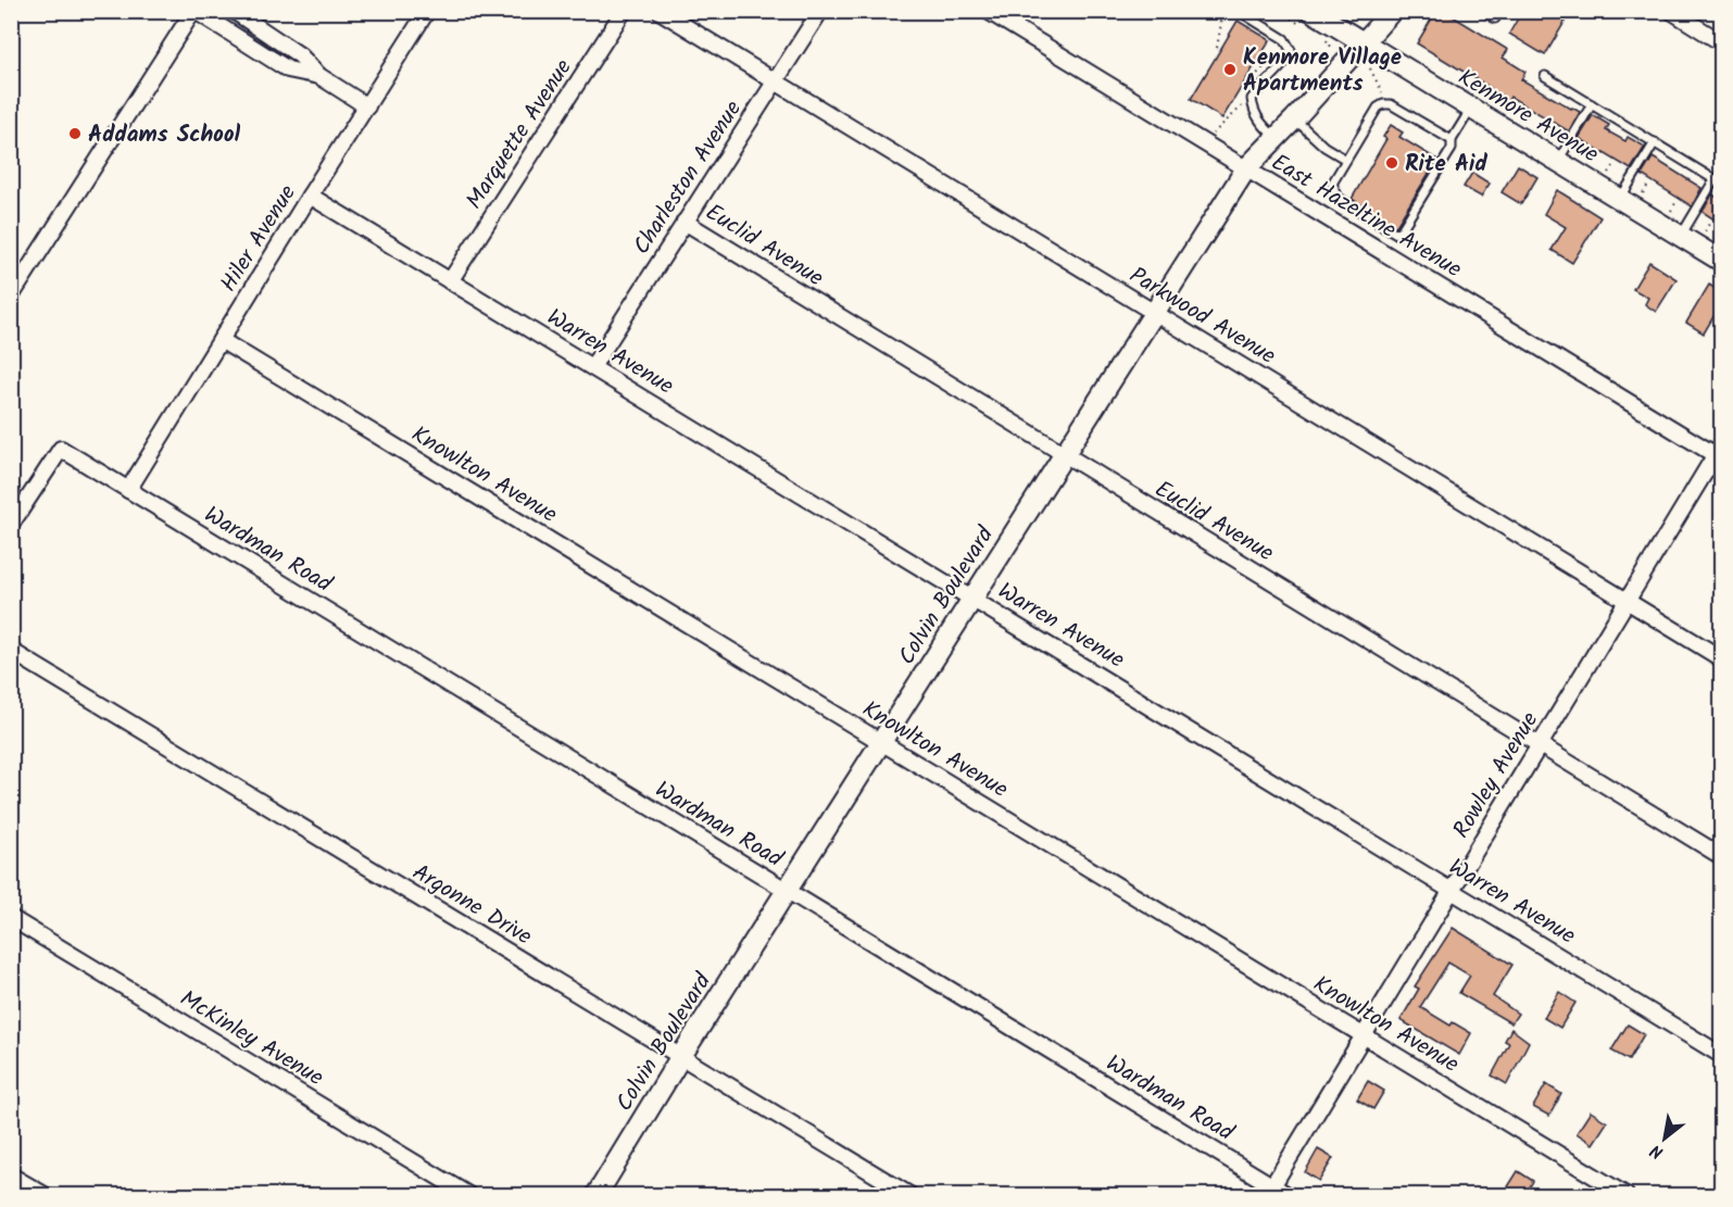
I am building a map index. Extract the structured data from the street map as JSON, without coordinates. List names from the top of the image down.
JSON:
{
  "streets": {
    "street": [
      "Kenmore Avenue",
      "Marquette Avenue",
      "Charleston Avenue",
      "East Hazeltine Avenue",
      "Hiler Avenue",
      "Euclid Avenue",
      "Parkwood Avenue",
      "Warren Avenue",
      "Knowlton Avenue",
      "Wardman Road",
      "Colvin Boulevard",
      "Rowley Avenue",
      "Argonne Drive",
      "McKinley Avenue"
    ]
  },
  "crossings": [
    ["Kenmore Avenue", "Colvin Boulevard"],
    ["Marquette Avenue", "Warren Avenue"],
    ["Charleston Avenue", "Euclid Avenue"],
    ["Charleston Avenue", "Parkwood Avenue"],
    ["Charleston Avenue", "Warren Avenue"],
    ["East Hazeltine Avenue", "Colvin Boulevard"],
    ["East Hazeltine Avenue", "Rowley Avenue"],
    ["Hiler Avenue", "Warren Avenue"],
    ["Hiler Avenue", "Knowlton Avenue"],
    ["Hiler Avenue", "Wardman Road"],
    ["Euclid Avenue", "Colvin Boulevard"],
    ["Euclid Avenue", "Rowley Avenue"],
    ["Parkwood Avenue", "Colvin Boulevard"],
    ["Parkwood Avenue", "Rowley Avenue"],
    ["Warren Avenue", "Colvin Boulevard"],
    ["Warren Avenue", "Rowley Avenue"],
    ["Knowlton Avenue", "Colvin Boulevard"],
    ["Knowlton Avenue", "Rowley Avenue"],
    ["Wardman Road", "Colvin Boulevard"],
    ["Wardman Road", "Rowley Avenue"],
    ["Colvin Boulevard", "Argonne Drive"]
  ],
  "places": ["Kenmore Village Apartments", "Addams School", "Rite Aid"],
  "north": "bottom left"
}
